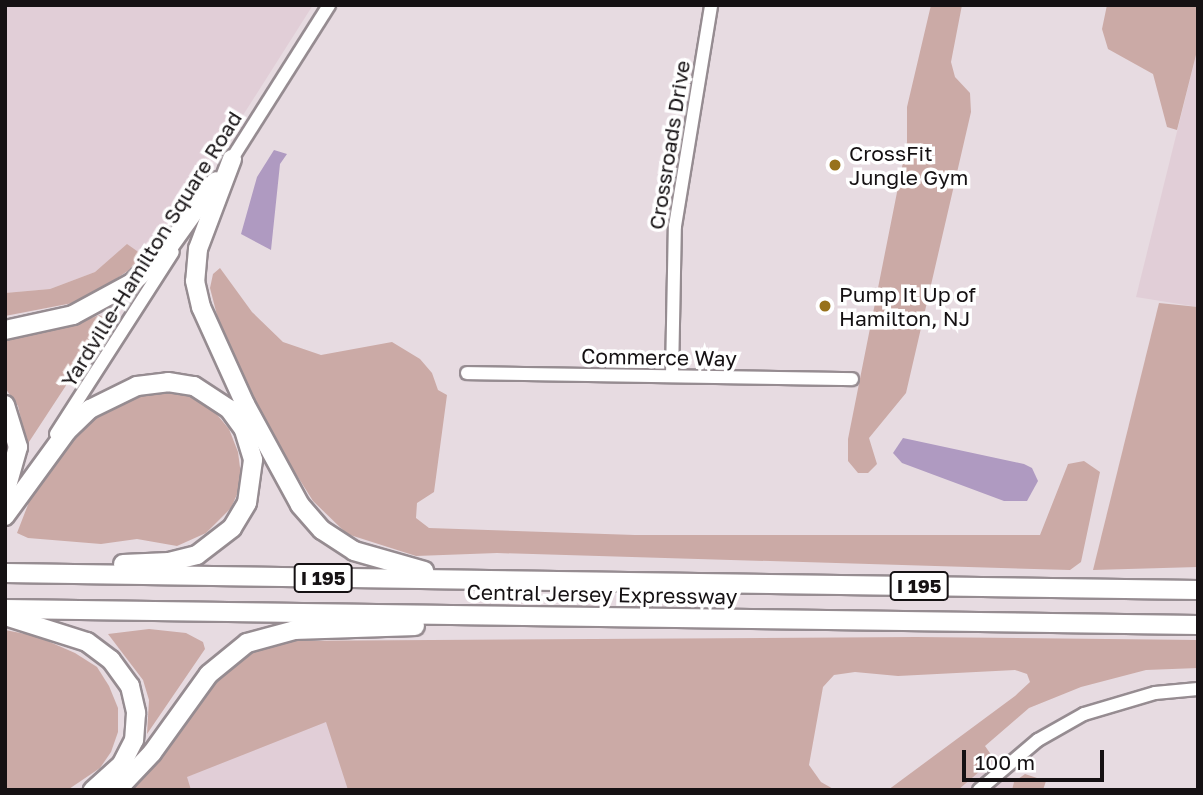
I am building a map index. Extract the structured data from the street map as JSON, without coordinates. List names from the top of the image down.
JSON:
{
  "streets": {
    "highway": ["I 195", "Central Jersey Expressway"],
    "street": ["Crossroads Drive", "Yardville-Hamilton Square Road", "Commerce Way"]
  },
  "crossings": [
    ["Crossroads Drive", "Commerce Way"]
  ],
  "places": ["CrossFit Jungle Gym", "Pump It Up of Hamilton, NJ"],
  "scale_bar": "100 m"
}
